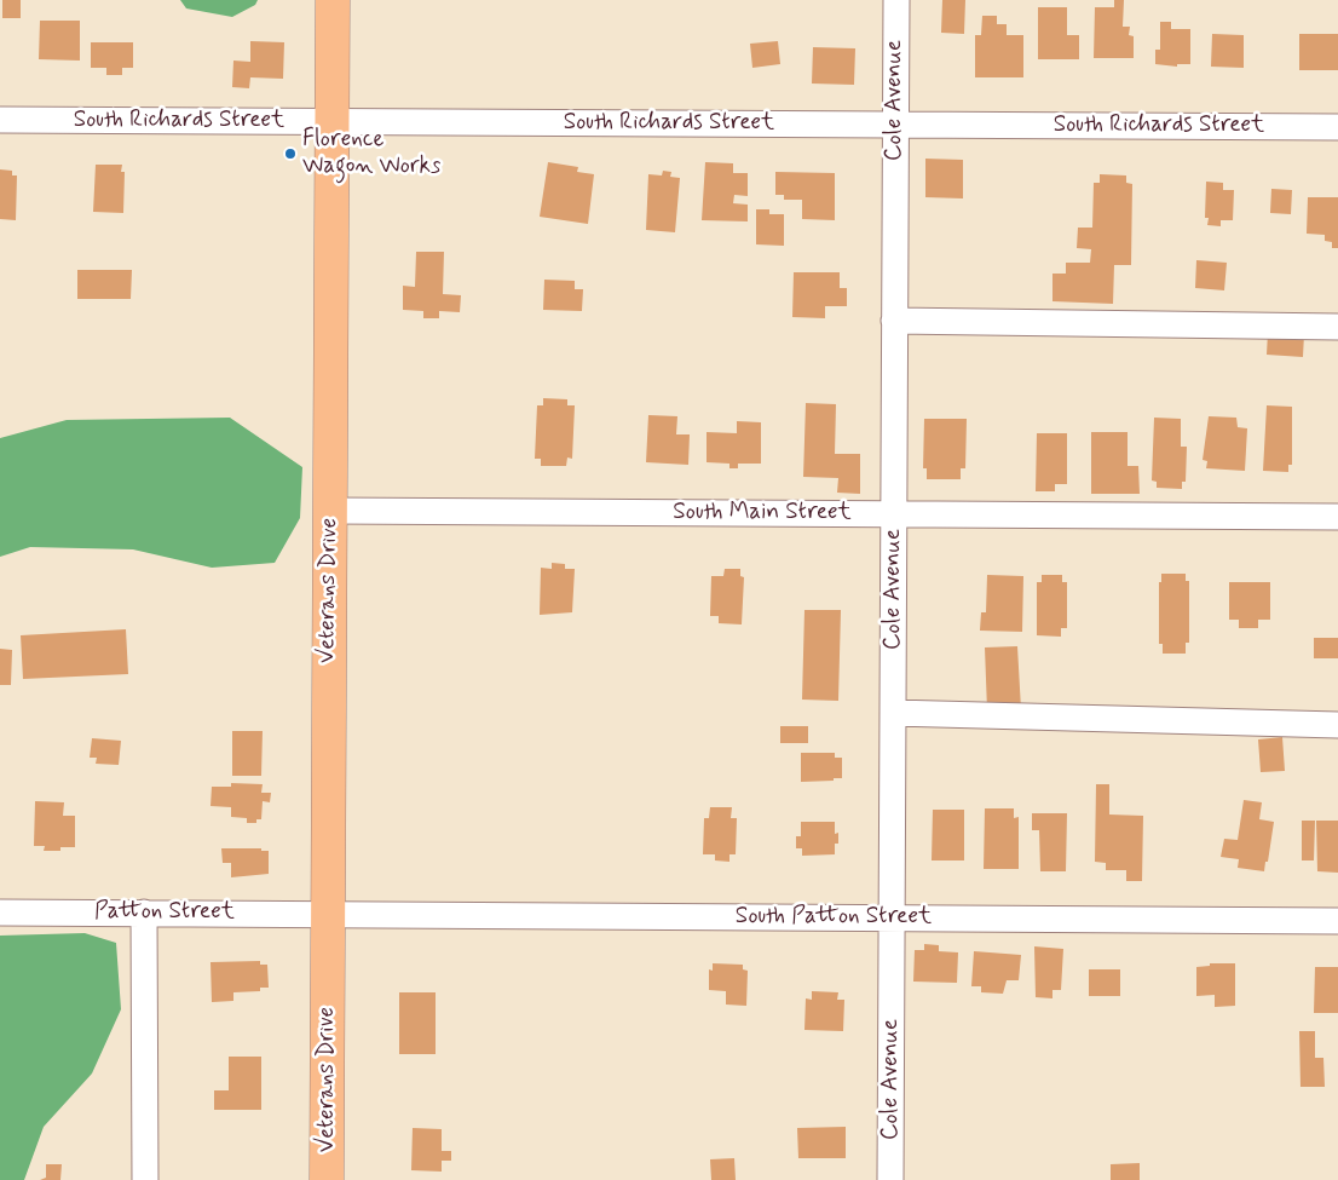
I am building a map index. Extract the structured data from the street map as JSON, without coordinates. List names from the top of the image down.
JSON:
{
  "streets": {
    "main road": ["Veterans Drive"],
    "street": [
      "Cole Avenue",
      "South Richards Street",
      "South Main Street",
      "Patton Street",
      "South Patton Street"
    ]
  },
  "crossings": [
    ["Cole Avenue", "South Richards Street"],
    ["Cole Avenue", "South Main Street"],
    ["Cole Avenue", "South Patton Street"],
    ["South Richards Street", "Veterans Drive"],
    ["South Main Street", "Veterans Drive"],
    ["Veterans Drive", "Patton Street"],
    ["Veterans Drive", "South Patton Street"],
    ["Patton Street", "South Patton Street"]
  ],
  "places": ["Florence Wagon Works"]
}
